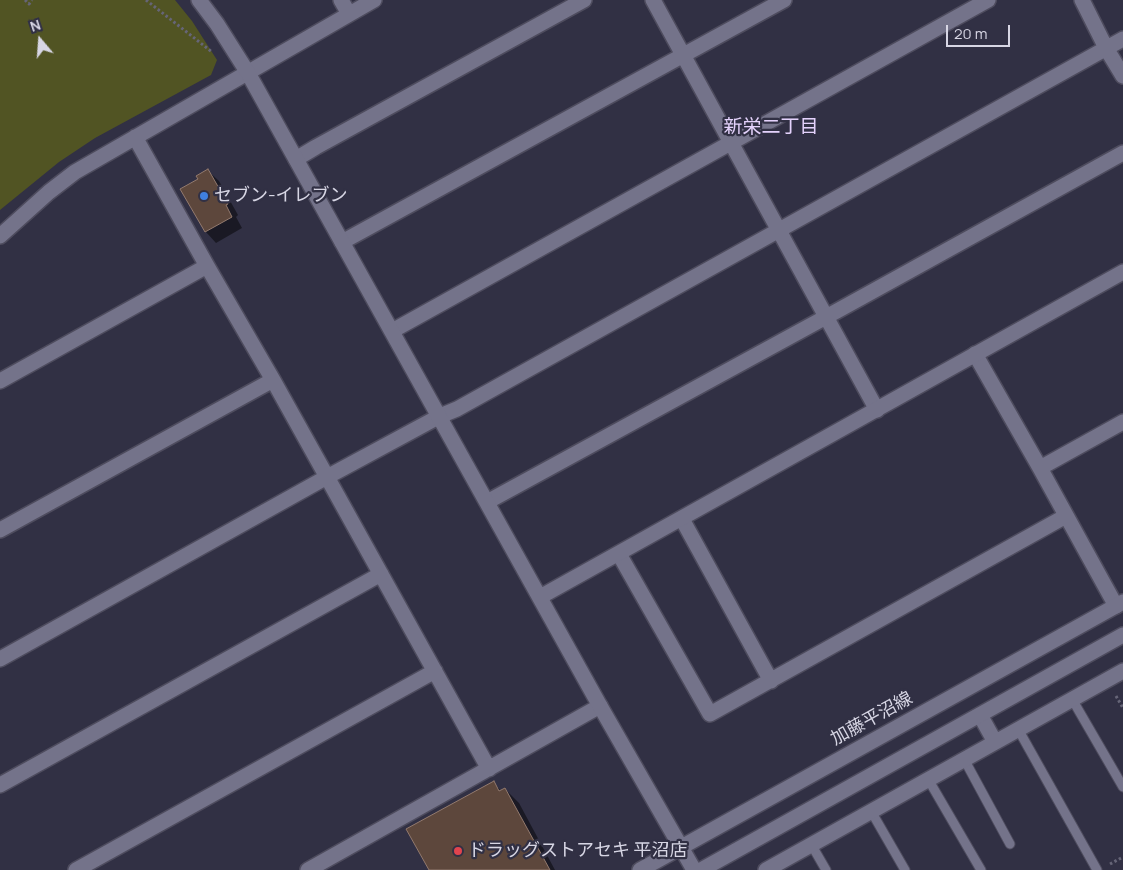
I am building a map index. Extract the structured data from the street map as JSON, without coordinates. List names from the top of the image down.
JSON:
{
  "streets": {
    "street": ["加藤平沼線"]
  },
  "districts": ["新栄二丁目"],
  "places": ["セブン-イレブン", "ドラッグストアセキ 平沼店"],
  "scale_bar": "20 m",
  "north": "top"
}
